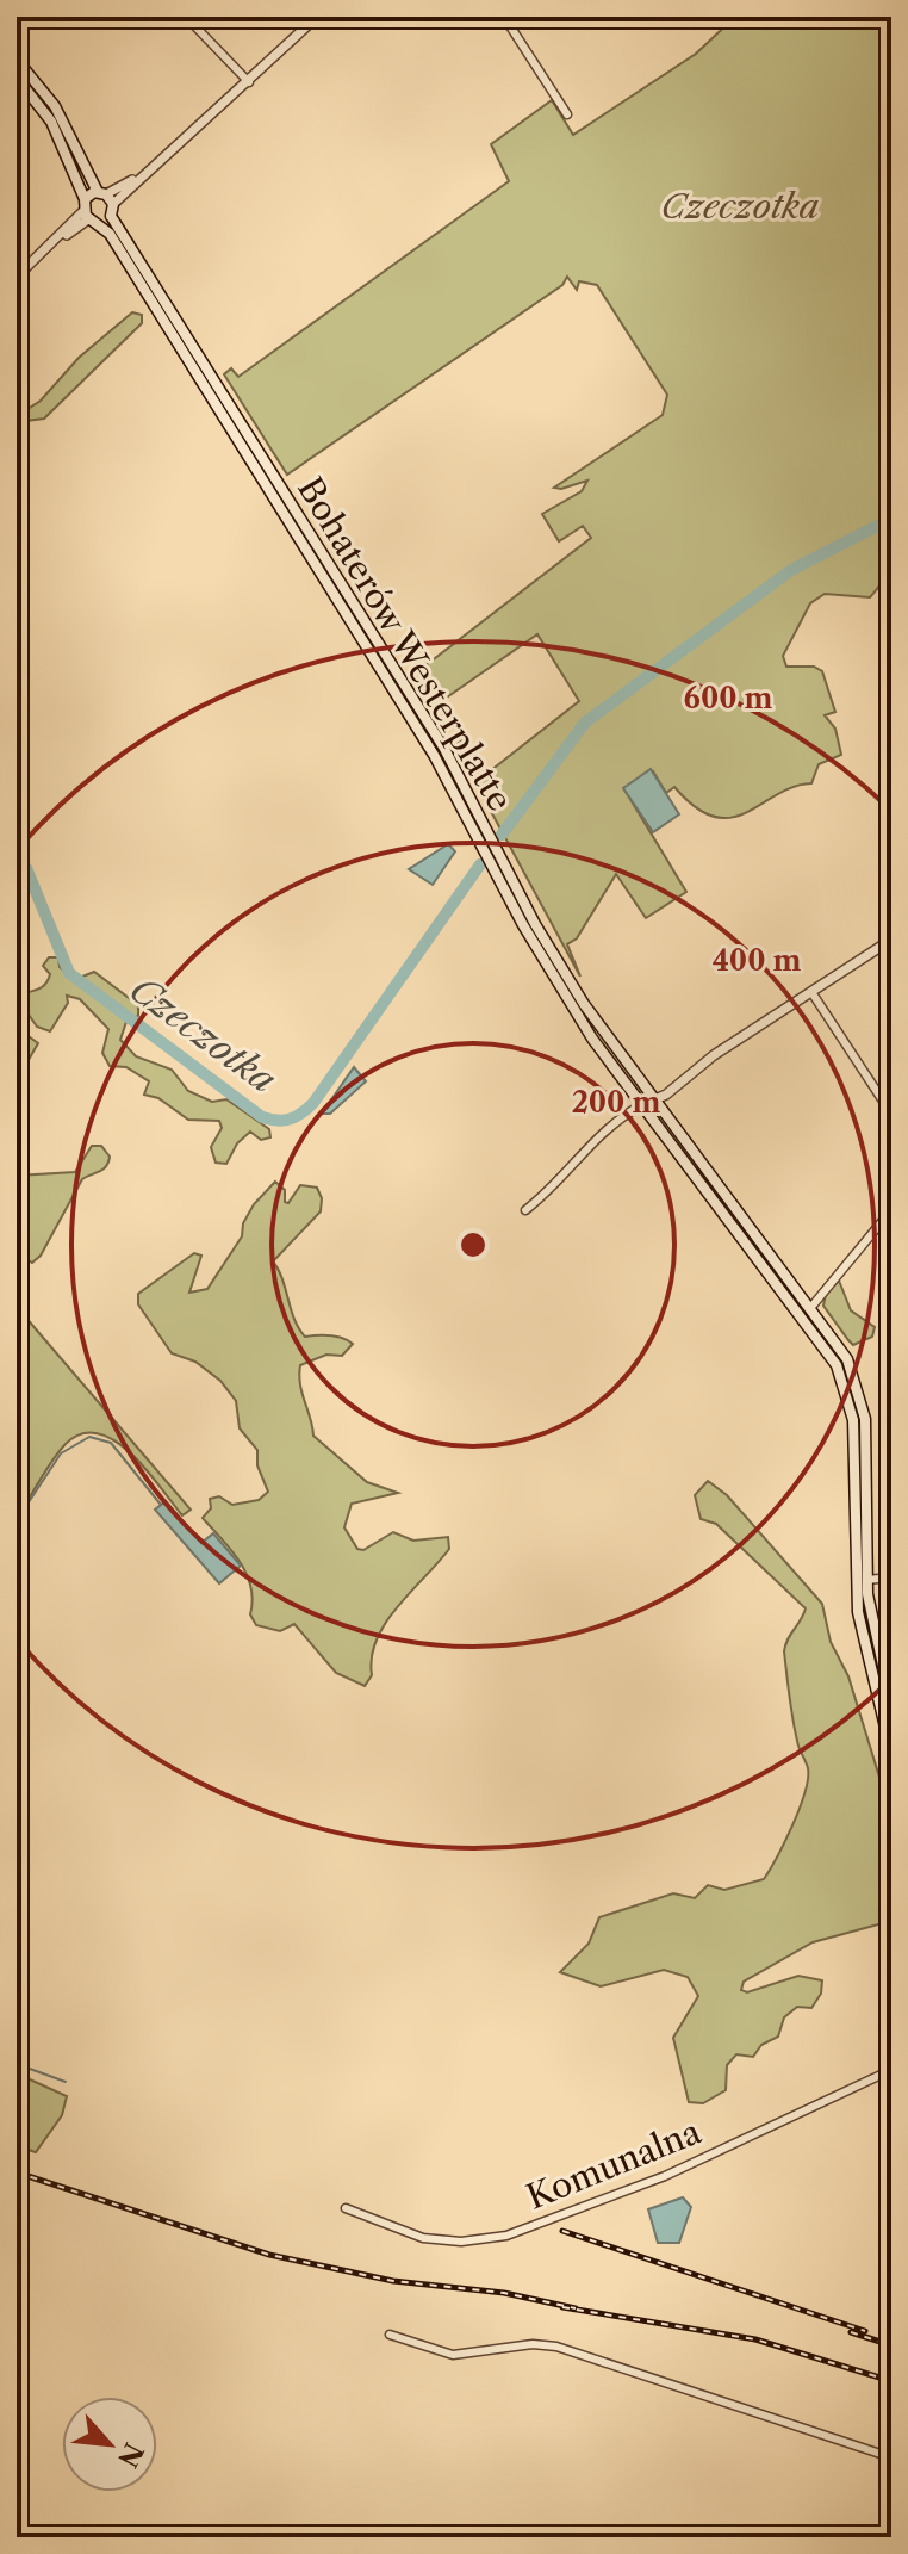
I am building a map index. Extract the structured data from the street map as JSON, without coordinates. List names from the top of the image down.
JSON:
{
  "streets": {
    "main road": ["Bohaterów Westerplatte"],
    "street": ["Komunalna"]
  },
  "water": ["Czeczotka"],
  "parks": ["Czeczotka"],
  "north": "bottom right",
  "rings": ["600 m", "400 m", "200 m"]
}
